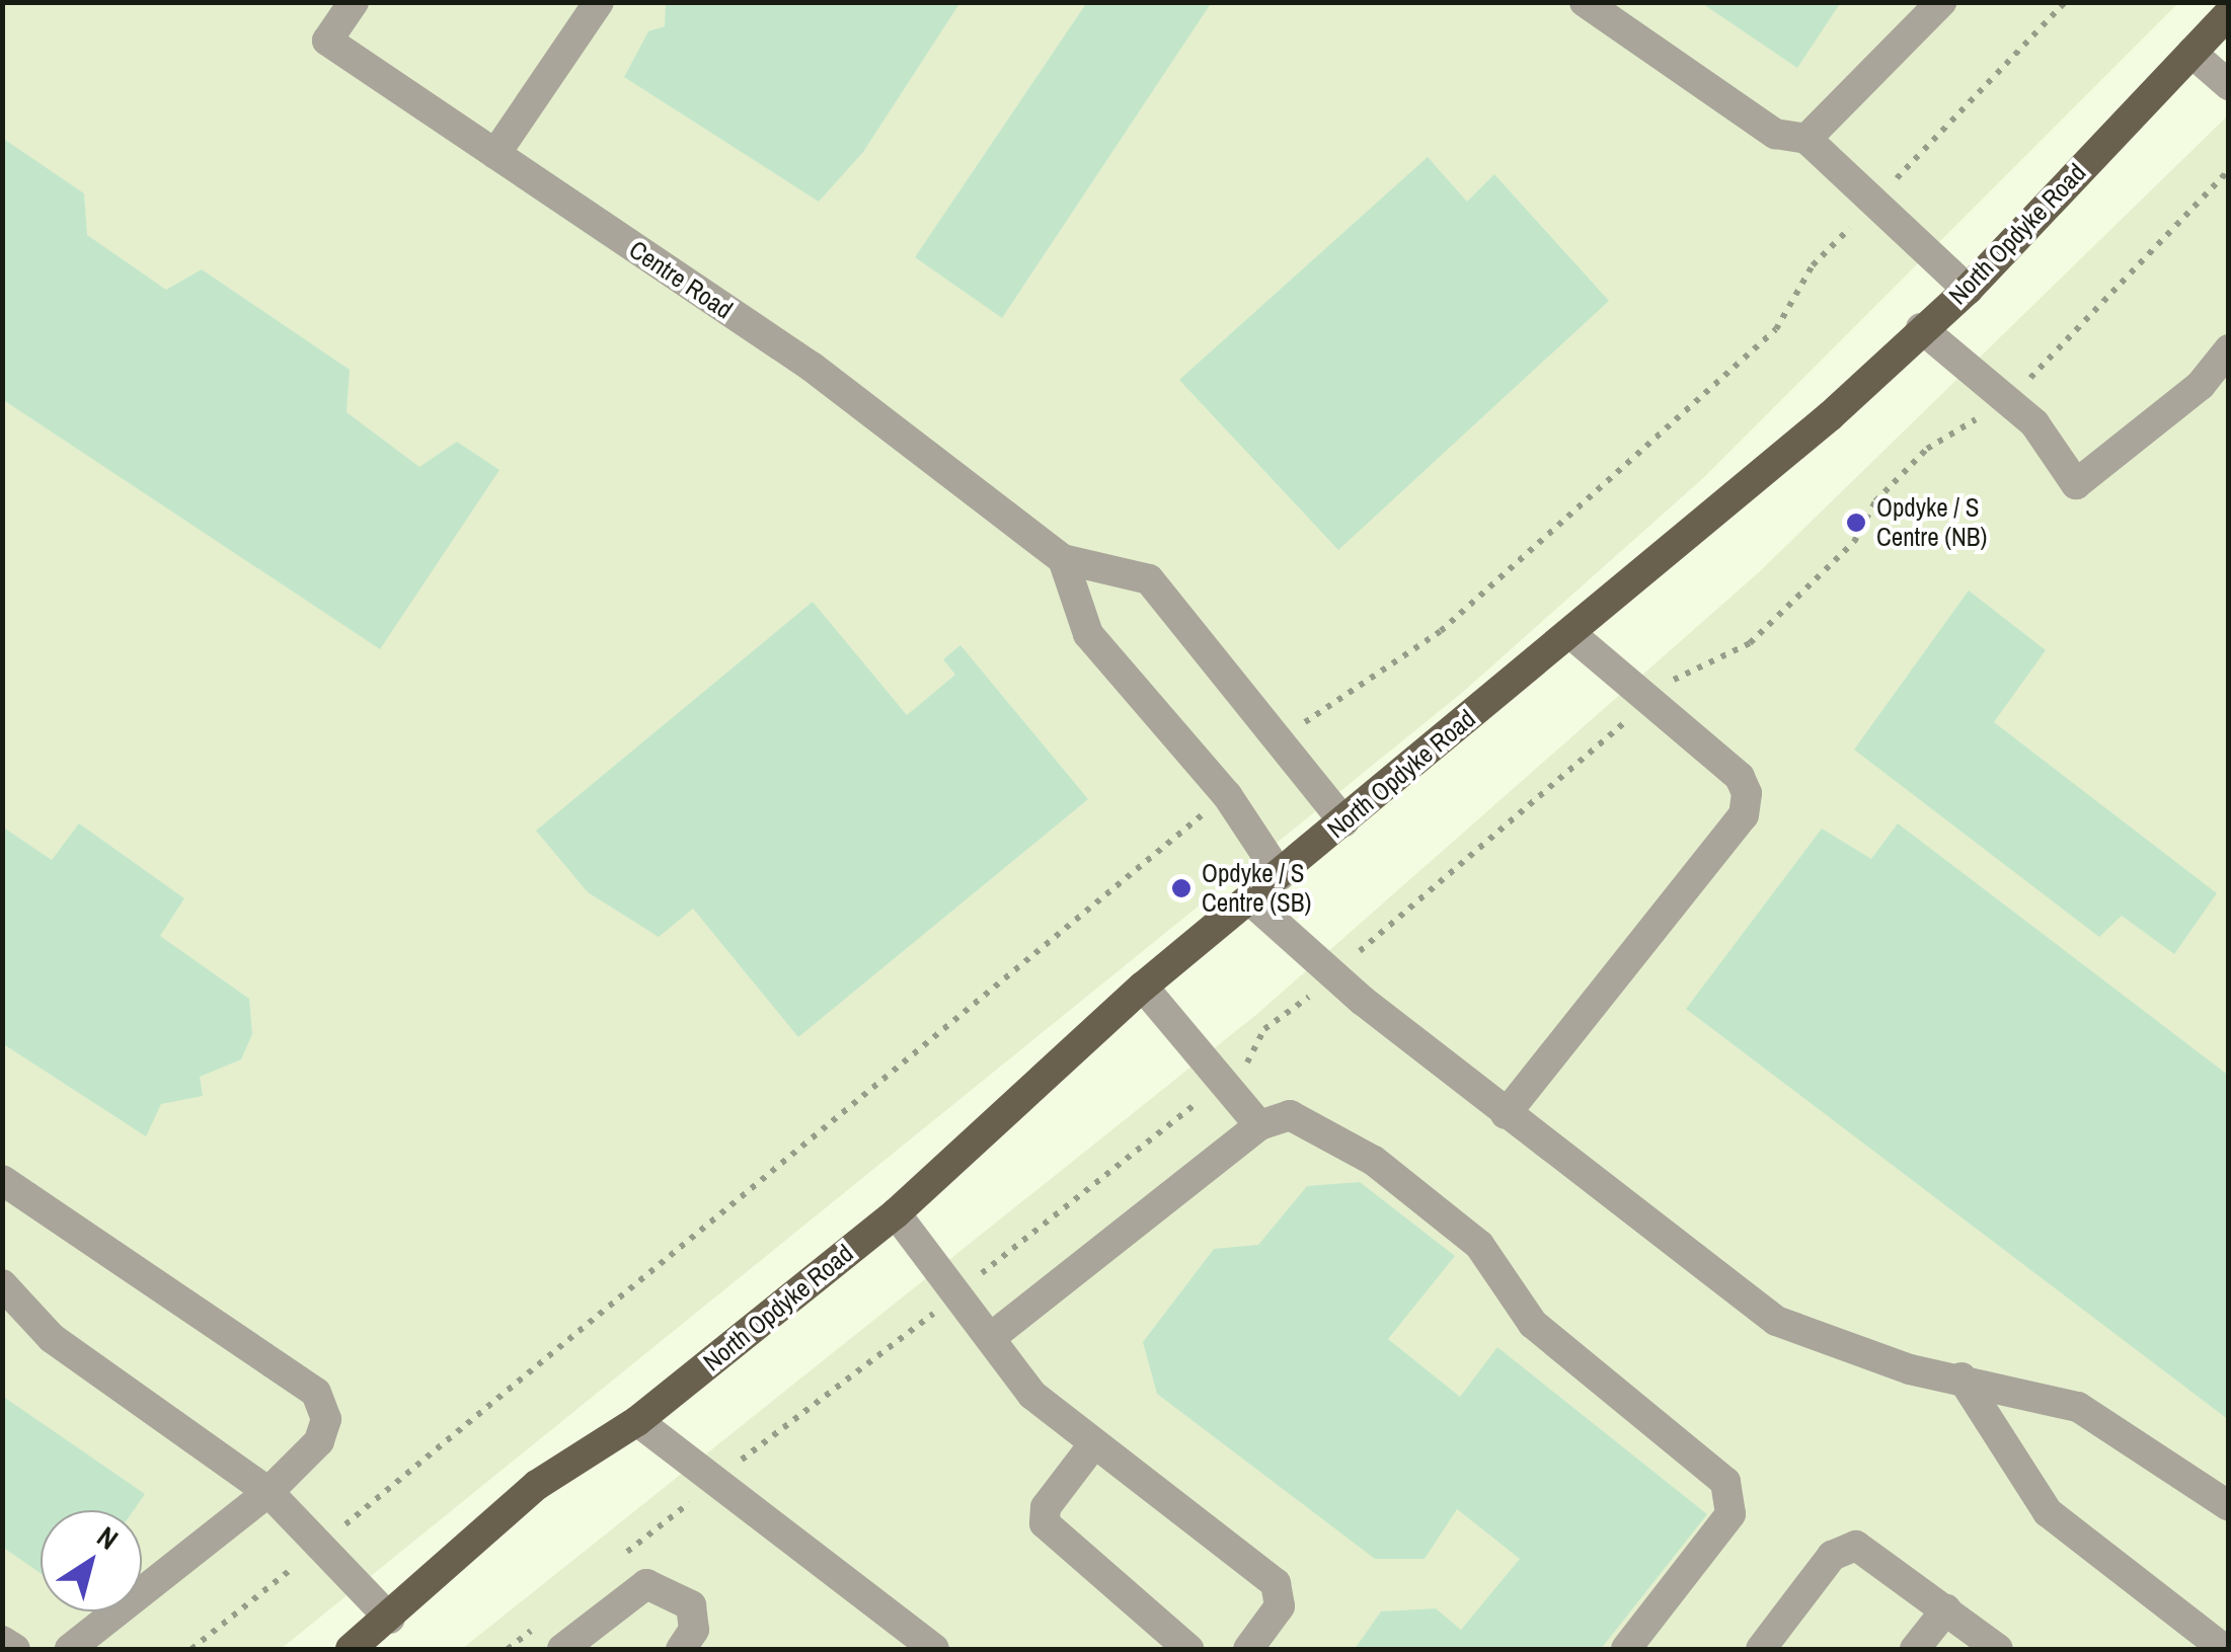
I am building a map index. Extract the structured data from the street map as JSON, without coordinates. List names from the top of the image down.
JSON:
{
  "streets": {
    "main road": ["North Opdyke Road"],
    "street": ["Centre Road"]
  },
  "crossings": [
    ["North Opdyke Road", "Centre Road"]
  ],
  "places": ["Opdyke / S Centre (NB)", "Opdyke / S Centre (SB)"],
  "north": "top right"
}
